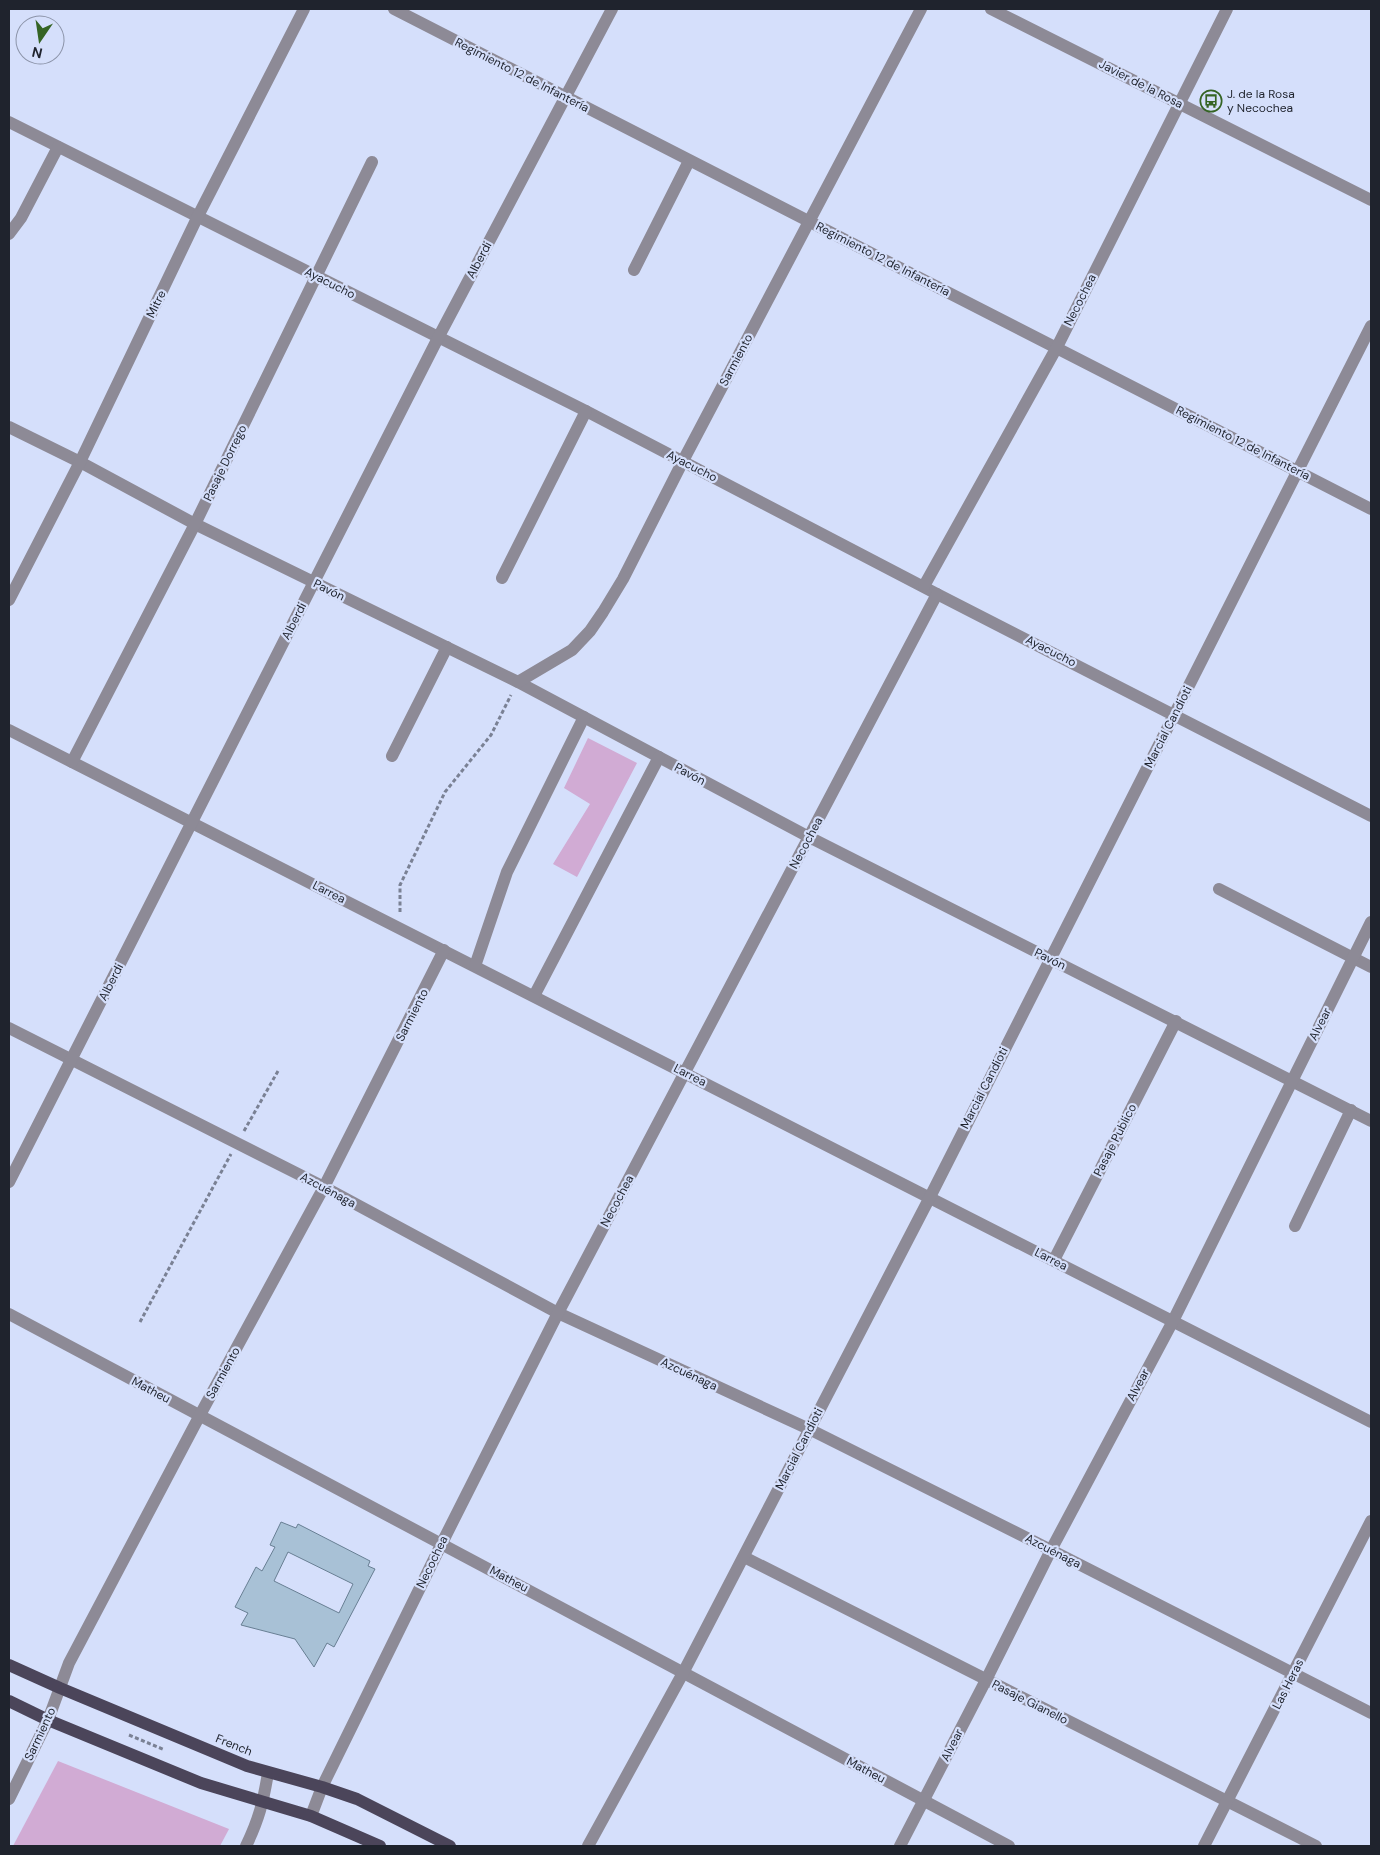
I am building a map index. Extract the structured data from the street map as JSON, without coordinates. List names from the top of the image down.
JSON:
{
  "streets": {
    "main road": ["French"],
    "street": [
      "Regimiento 12 de Infantería",
      "Javier de la Rosa",
      "Alberdi",
      "Ayacucho",
      "Necochea",
      "Mitre",
      "Sarmiento",
      "Pasaje Dorrego",
      "Pavón",
      "Marcial Candioti",
      "Larrea",
      "Alvear",
      "Pasaje Publico",
      "Azcuénaga",
      "Matheu",
      "Las Heras",
      "Pasaje Gianello"
    ]
  },
  "crossings": [
    ["Regimiento 12 de Infantería", "Alberdi"],
    ["Regimiento 12 de Infantería", "Necochea"],
    ["Regimiento 12 de Infantería", "Sarmiento"],
    ["Regimiento 12 de Infantería", "Marcial Candioti"],
    ["Javier de la Rosa", "Necochea"],
    ["Alberdi", "Ayacucho"],
    ["Alberdi", "Pavón"],
    ["Alberdi", "Larrea"],
    ["Alberdi", "Azcuénaga"],
    ["Ayacucho", "Necochea"],
    ["Ayacucho", "Mitre"],
    ["Ayacucho", "Sarmiento"],
    ["Ayacucho", "Pasaje Dorrego"],
    ["Ayacucho", "Marcial Candioti"],
    ["Necochea", "Pavón"],
    ["Necochea", "Larrea"],
    ["Necochea", "Azcuénaga"],
    ["Necochea", "Matheu"],
    ["Necochea", "French"],
    ["Mitre", "Pavón"],
    ["Sarmiento", "Pavón"],
    ["Sarmiento", "Larrea"],
    ["Sarmiento", "Azcuénaga"],
    ["Sarmiento", "Matheu"],
    ["Sarmiento", "French"],
    ["Pasaje Dorrego", "Pavón"],
    ["Pasaje Dorrego", "Larrea"],
    ["Pavón", "Marcial Candioti"],
    ["Pavón", "Alvear"],
    ["Pavón", "Pasaje Publico"],
    ["Marcial Candioti", "Larrea"],
    ["Marcial Candioti", "Azcuénaga"],
    ["Marcial Candioti", "Matheu"],
    ["Marcial Candioti", "Pasaje Gianello"],
    ["Larrea", "Alvear"],
    ["Larrea", "Pasaje Publico"],
    ["Alvear", "Azcuénaga"],
    ["Alvear", "Matheu"],
    ["Alvear", "Pasaje Gianello"],
    ["Azcuénaga", "Las Heras"],
    ["Las Heras", "Pasaje Gianello"]
  ],
  "places": {
    "bus stop": ["J. de la Rosa y Necochea"]
  },
  "north": "bottom"
}
